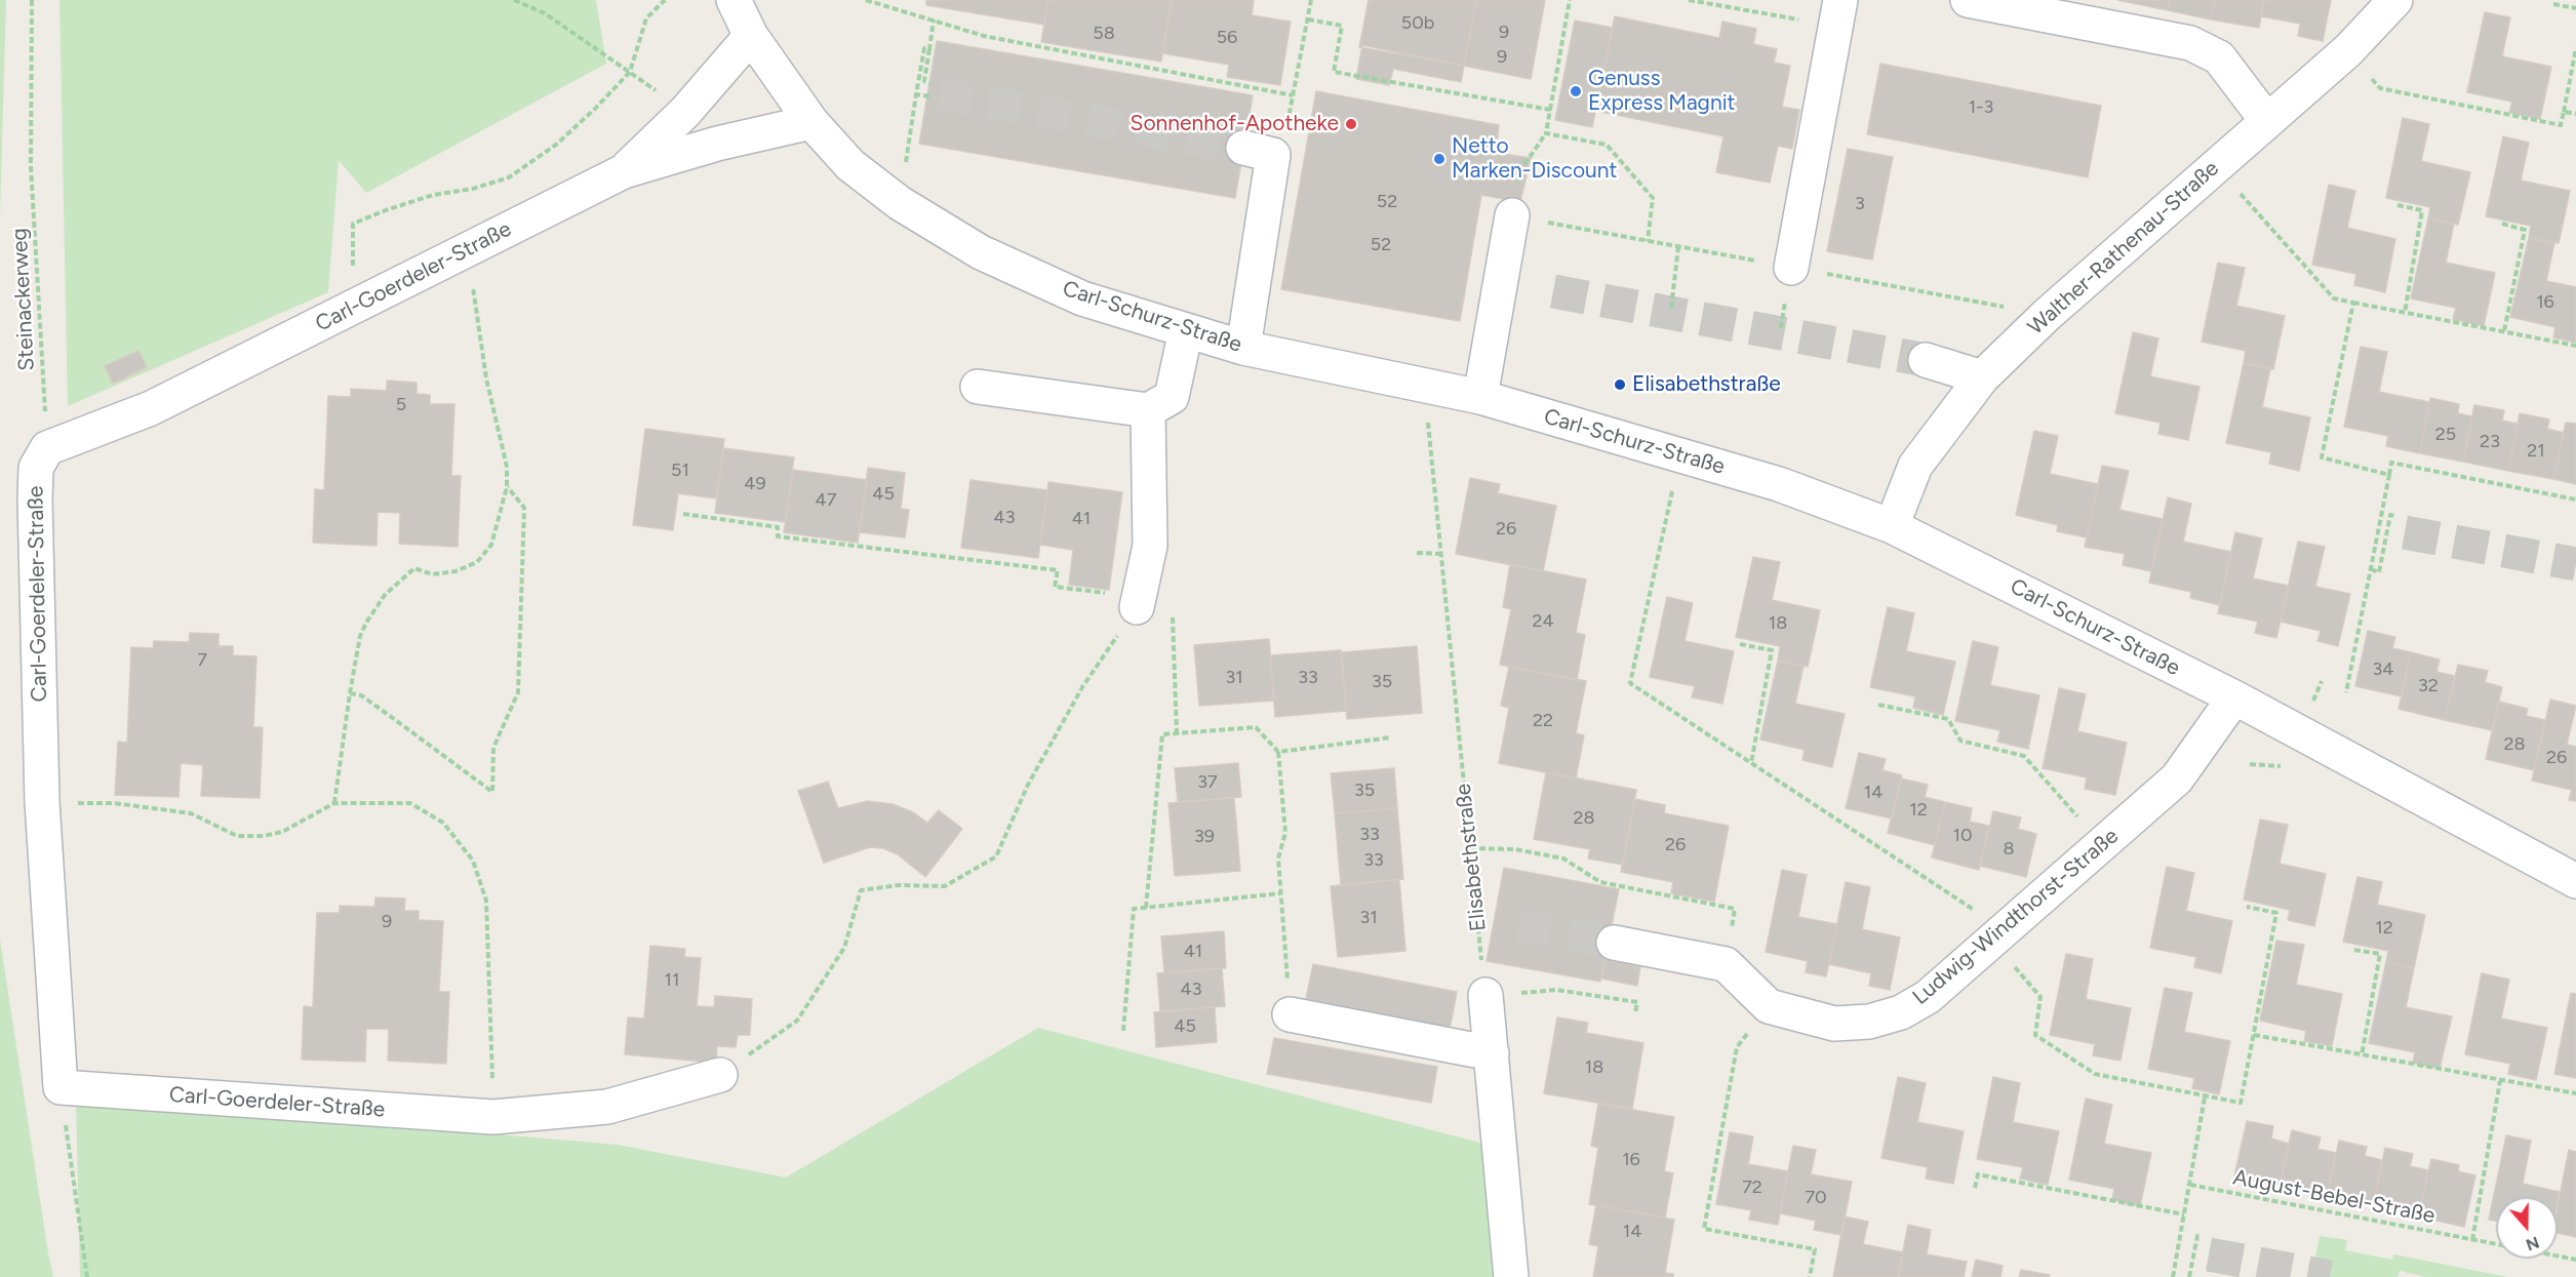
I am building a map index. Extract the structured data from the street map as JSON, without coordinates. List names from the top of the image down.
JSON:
{
  "streets": {
    "street": [
      "Walther-Rathenau-Straße",
      "Carl-Goerdeler-Straße",
      "Carl-Schurz-Straße",
      "Ludwig-Windthorst-Straße"
    ],
    "path": ["Steinackerweg", "Elisabethstraße", "August-Bebel-Straße"]
  },
  "crossings": [
    ["Walther-Rathenau-Straße", "Carl-Schurz-Straße"],
    ["Carl-Goerdeler-Straße", "Steinackerweg"],
    ["Carl-Goerdeler-Straße", "Carl-Schurz-Straße"],
    ["Carl-Schurz-Straße", "Elisabethstraße"],
    ["Carl-Schurz-Straße", "Ludwig-Windthorst-Straße"]
  ],
  "places": [
    "Genuss Express Magnit",
    "Sonnenhof-Apotheke",
    "Netto Marken-Discount",
    "Elisabethstraße"
  ],
  "house_numbers": [
    "50b",
    "9",
    "58",
    "56",
    "9",
    "1-3",
    "52",
    "3",
    "52",
    "16",
    "5",
    "25",
    "23",
    "21",
    "51",
    "49",
    "45",
    "47",
    "43",
    "41",
    "26",
    "24",
    "18",
    "7",
    "34",
    "31",
    "33",
    "35",
    "32",
    "22",
    "28",
    "26",
    "37",
    "35",
    "14",
    "12",
    "28",
    "33",
    "10",
    "39",
    "26",
    "8",
    "33",
    "31",
    "9",
    "12",
    "41",
    "11",
    "43",
    "45",
    "18",
    "16",
    "72",
    "70",
    "14"
  ],
  "north": "bottom"
}
